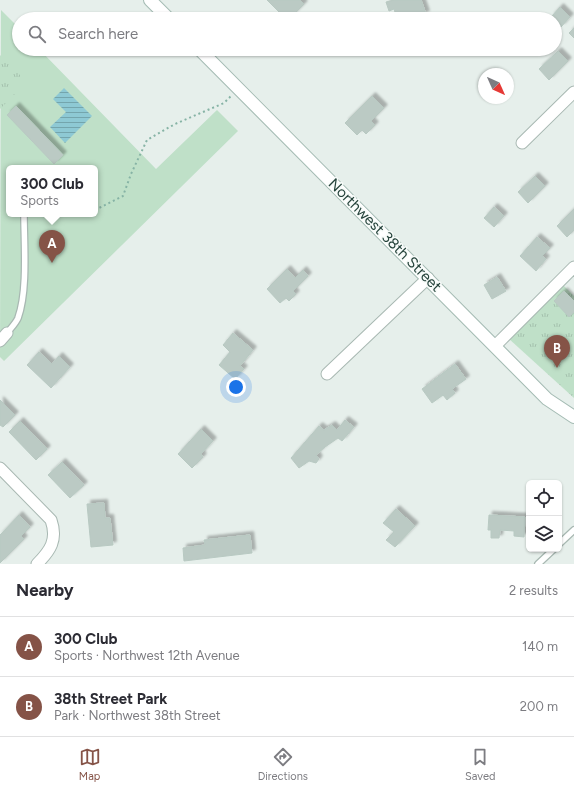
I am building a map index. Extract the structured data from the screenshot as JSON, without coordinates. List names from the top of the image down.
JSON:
{
  "streets": {
    "street": ["Northwest 38th Street"]
  },
  "north": "bottom right",
  "page": {
    "search": "Search here",
    "popup": ["300 Club", "Sports"],
    "pins": ["A", "B"],
    "heading": ["Nearby", "2 results"],
    "list": [
      {
        "mark": "A",
        "name": "300 Club",
        "note": "Sports · Northwest 12th Avenue",
        "value": "140 m"
      },
      {
        "mark": "B",
        "name": "38th Street Park",
        "note": "Park · Northwest 38th Street",
        "value": "200 m"
      }
    ],
    "nav": ["Map", "Directions", "Saved"]
  }
}
